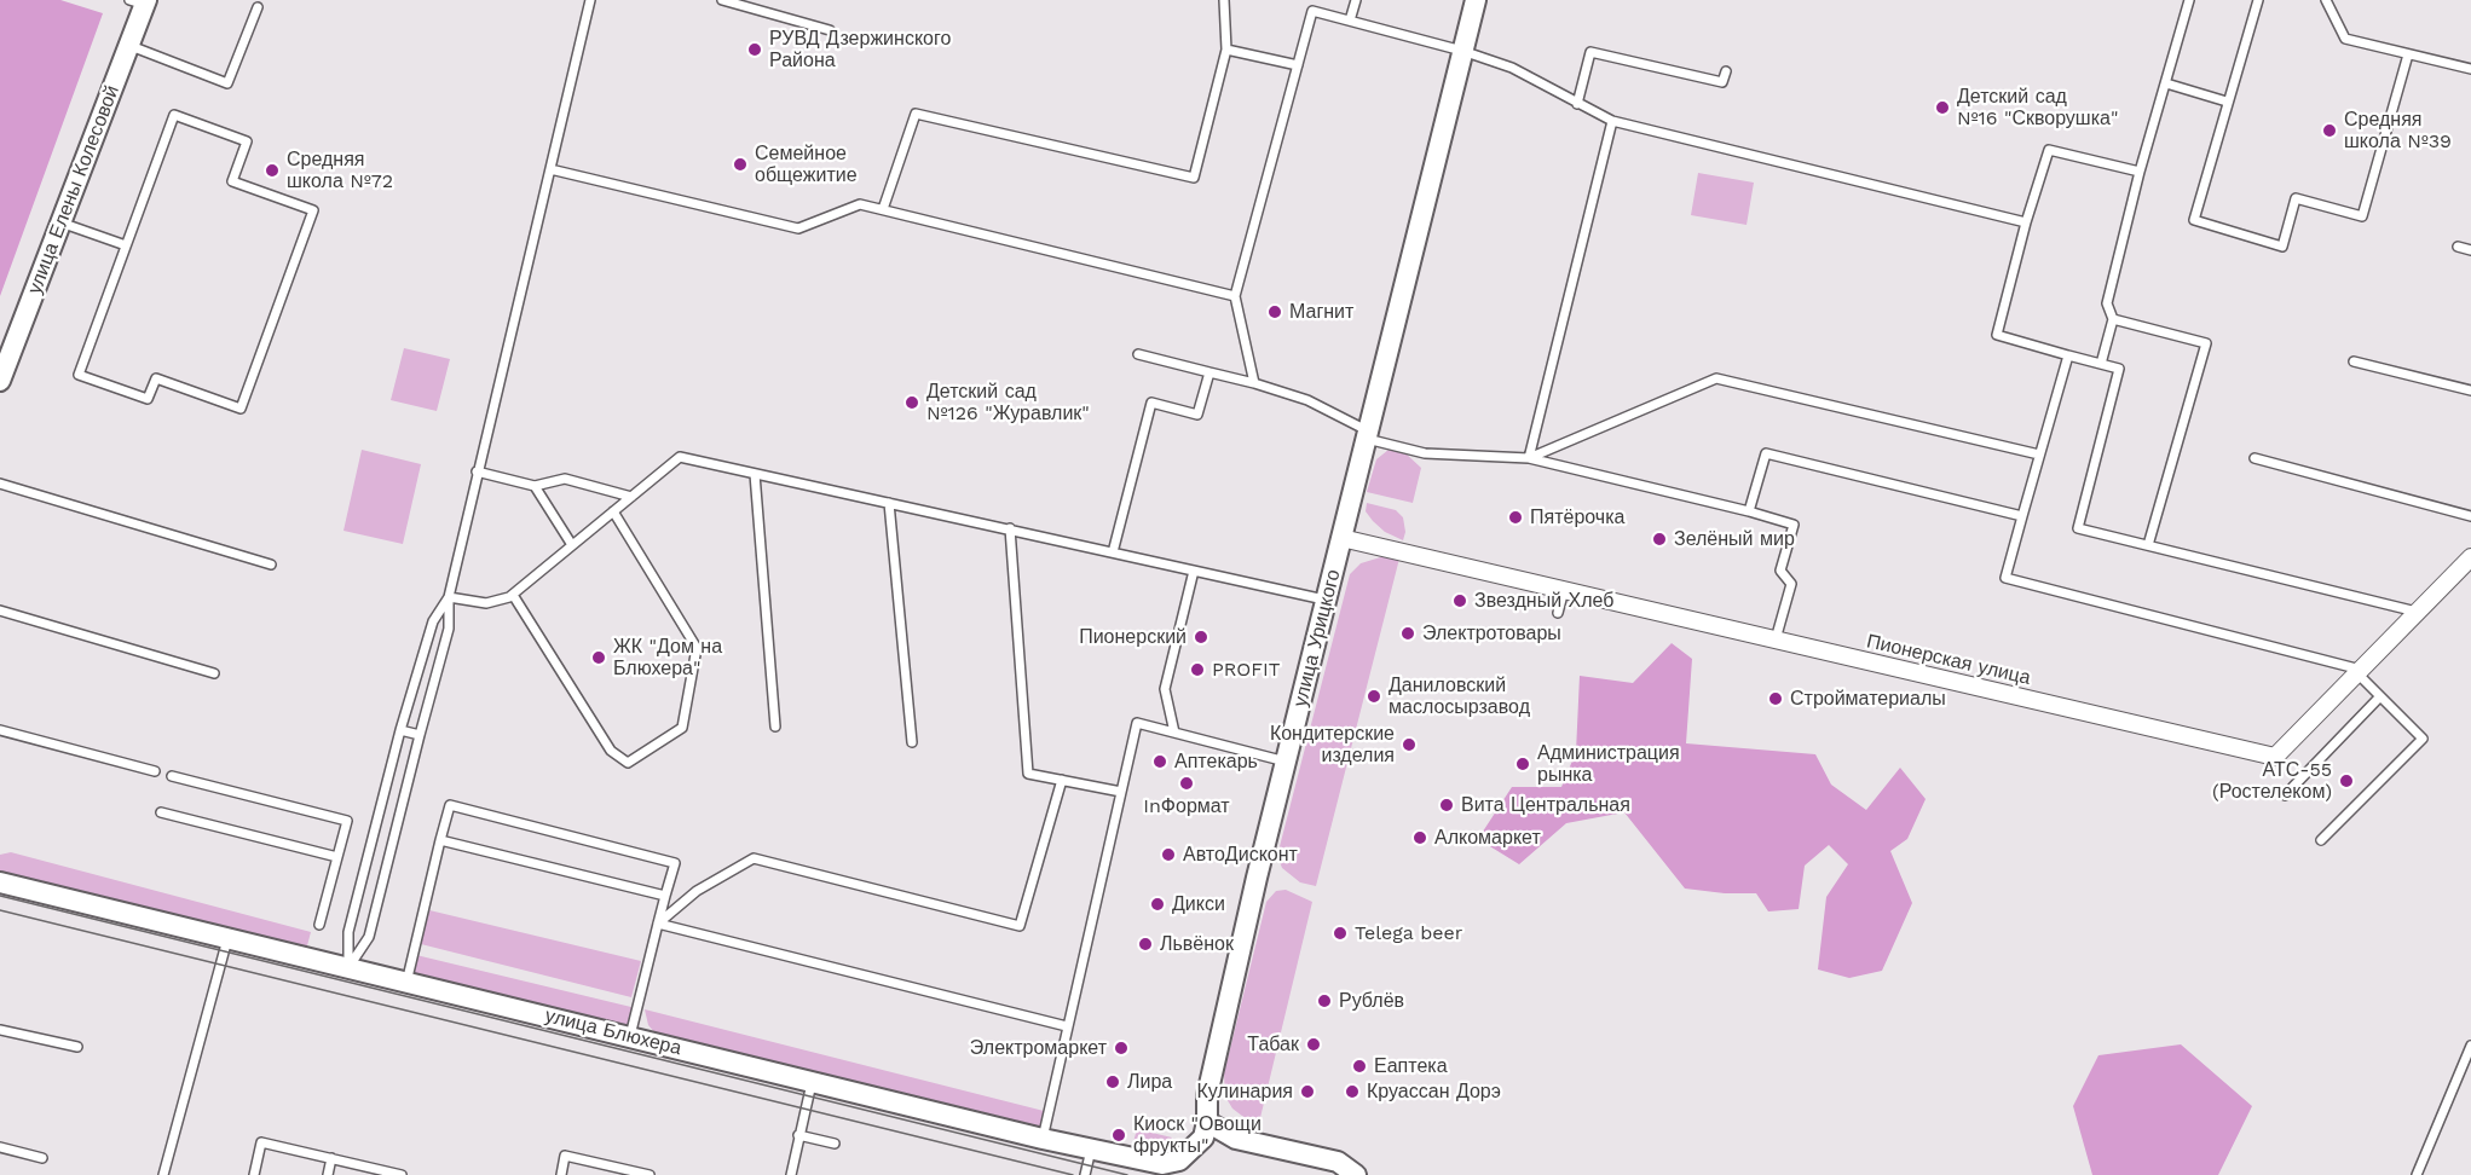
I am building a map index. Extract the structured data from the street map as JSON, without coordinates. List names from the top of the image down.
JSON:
{
  "streets": {
    "street": [
      "улица Елены Колесовой",
      "улица Урицкого",
      "Пионерская улица",
      "улица Блюхера"
    ]
  },
  "crossings": [
    ["улица Урицкого", "Пионерская улица"],
    ["улица Урицкого", "улица Блюхера"]
  ],
  "places": [
    "РУВД Дзержинского Района",
    "Детский сад №16 \"Скворушка\"",
    "Средняя школа №39",
    "Семейное общежитие",
    "Средняя школа №72",
    "Магнит",
    "Детский сад №126 \"Журавлик\"",
    "Пятёрочка",
    "Зелёный мир",
    "Звездный Хлеб",
    "Электротовары",
    "Пионерский",
    "ЖК \"Дом на Блюхера\"",
    "PROFIT",
    "Даниловский маслосырзавод",
    "Стройматериалы",
    "Кондитерские изделия",
    "Аптекарь",
    "Администрация рынка",
    "АТС-55 (Ростелеком)",
    "InФормат",
    "Вита Центральная",
    "Алкомаркет",
    "АвтоДисконт",
    "Дикси",
    "Telega beer",
    "Львёнок",
    "Рублёв",
    "Табак",
    "Электромаркет",
    "Еаптека",
    "Лира",
    "Кулинария",
    "Круассан Дорэ",
    "Киоск \"Овощи фрукты\""
  ]
}
